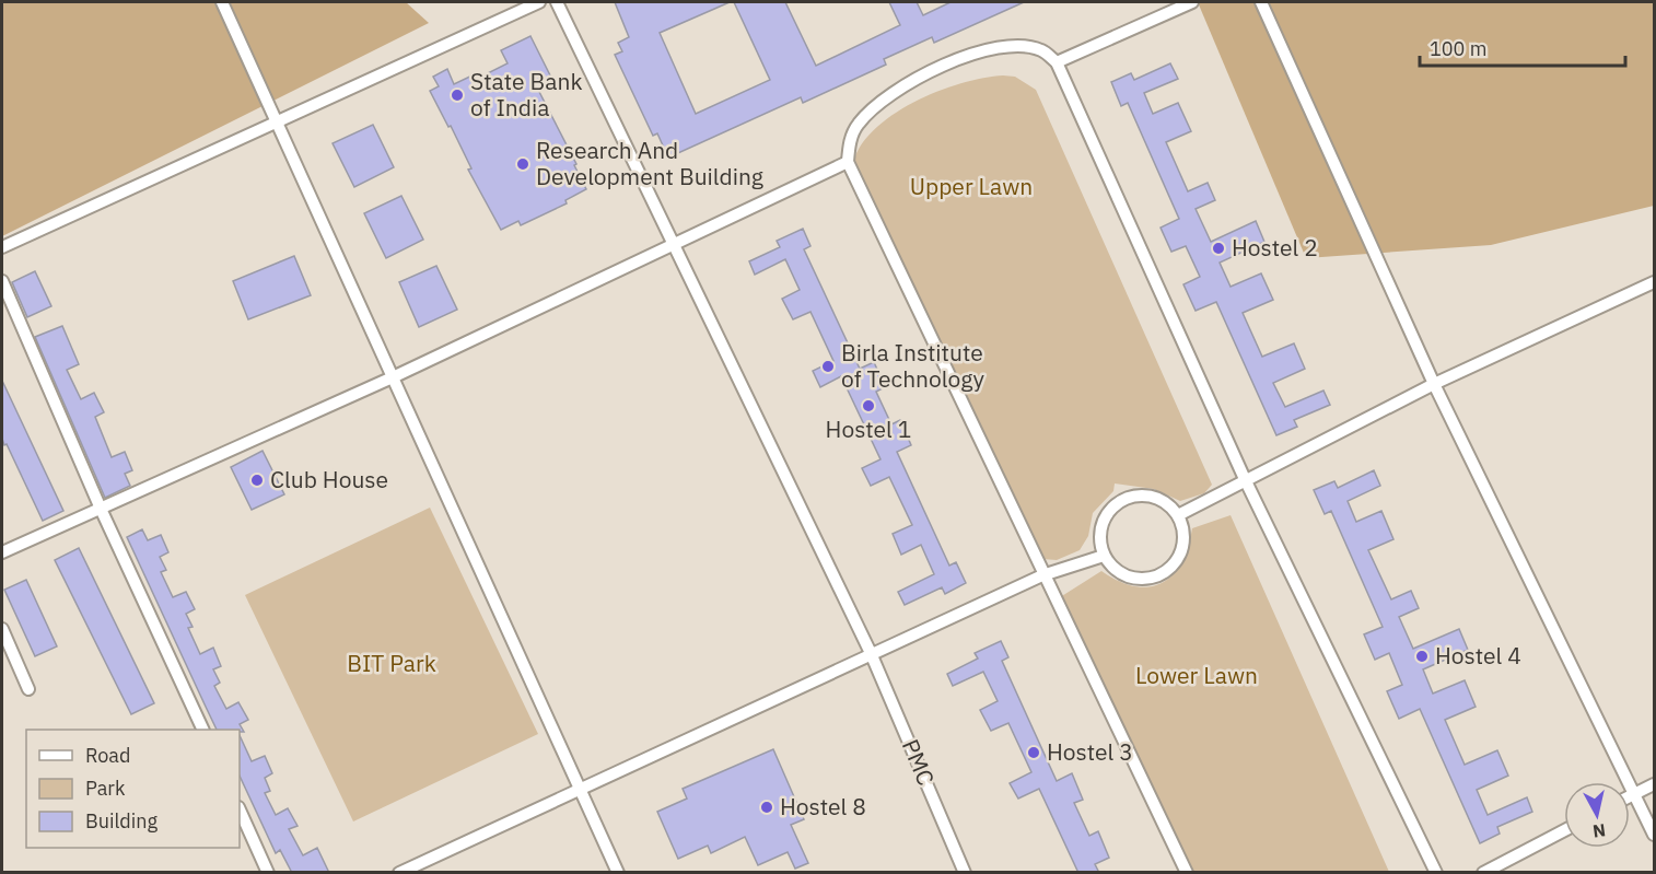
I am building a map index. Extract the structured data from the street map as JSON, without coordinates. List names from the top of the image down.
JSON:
{
  "streets": {
    "street": ["PMC"]
  },
  "parks": ["Upper Lawn", "BIT Park", "Lower Lawn"],
  "places": [
    "State Bank of India",
    "Research And Development Building",
    "Hostel 2",
    "Birla Institute of Technology",
    "Hostel 1",
    "Club House",
    "Hostel 4",
    "Hostel 3",
    "Hostel 8"
  ],
  "legend": ["Road", "Park", "Building"],
  "scale_bar": "100 m",
  "north": "bottom"
}
